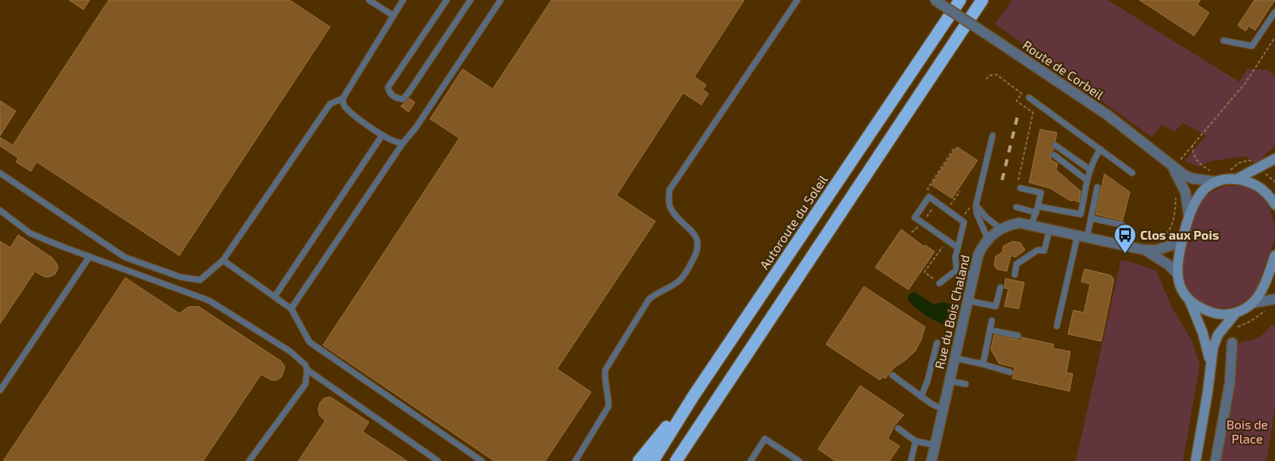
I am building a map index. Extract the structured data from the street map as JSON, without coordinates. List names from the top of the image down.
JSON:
{
  "streets": {
    "highway": ["Autoroute du Soleil"],
    "street": ["Route de Corbeil", "Rue du Bois Chaland"]
  },
  "parks": ["Bois de Place"],
  "places": {
    "bus stop": ["Clos aux Pois"]
  }
}
